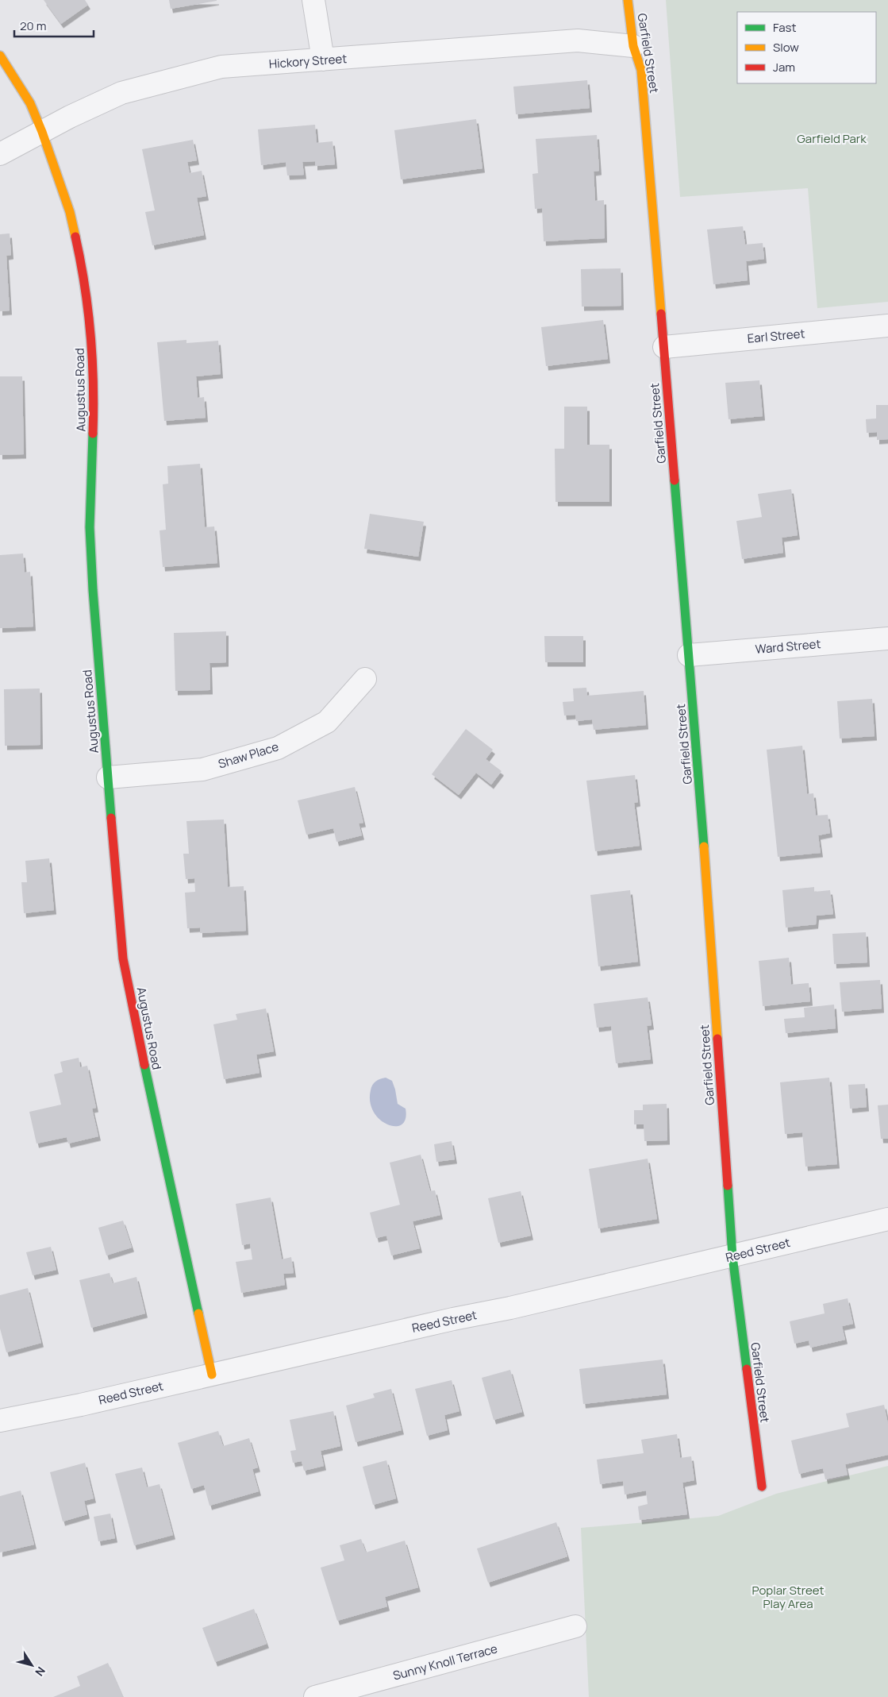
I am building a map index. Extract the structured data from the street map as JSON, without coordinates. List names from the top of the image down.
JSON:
{
  "streets": {
    "street": [
      "Garfield Street",
      "Hickory Street",
      "Earl Street",
      "Augustus Road",
      "Ward Street",
      "Shaw Place",
      "Reed Street",
      "Sunny Knoll Terrace"
    ]
  },
  "crossings": [
    ["Garfield Street", "Hickory Street"],
    ["Garfield Street", "Earl Street"],
    ["Garfield Street", "Ward Street"],
    ["Garfield Street", "Reed Street"],
    ["Hickory Street", "Augustus Road"],
    ["Augustus Road", "Shaw Place"],
    ["Augustus Road", "Reed Street"]
  ],
  "parks": ["Garfield Park", "Poplar Street Play Area"],
  "legend": ["Fast", "Slow", "Jam"],
  "scale_bar": "20 m",
  "north": "bottom right"
}
